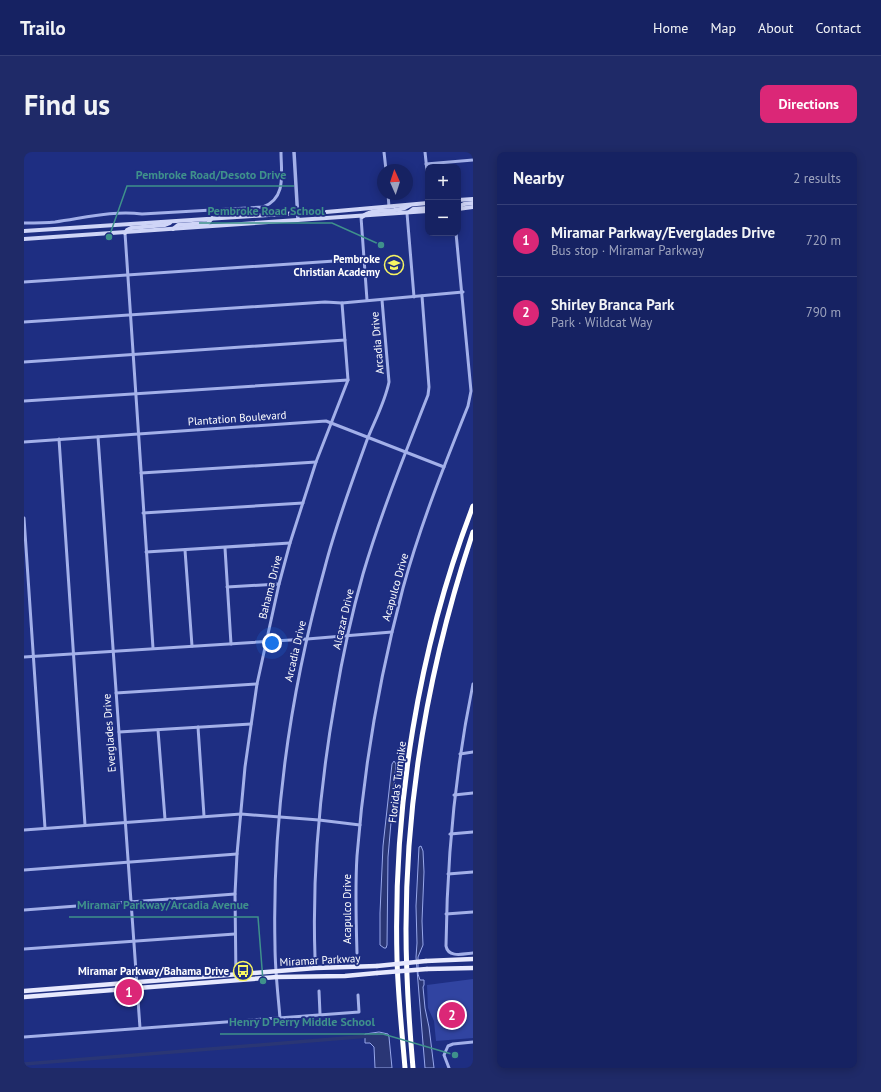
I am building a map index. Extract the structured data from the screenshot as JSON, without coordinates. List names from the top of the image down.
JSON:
{
  "streets": {
    "highway": ["Florida's Turnpike"],
    "main road": ["Miramar Parkway"],
    "street": [
      "Arcadia Drive",
      "Plantation Boulevard",
      "Bahama Drive",
      "Acapulco Drive",
      "Alcazar Drive",
      "Everglades Drive"
    ]
  },
  "crossings": [
    ["Arcadia Drive", "Plantation Boulevard"],
    ["Arcadia Drive", "Miramar Parkway"],
    ["Plantation Boulevard", "Bahama Drive"],
    ["Plantation Boulevard", "Acapulco Drive"],
    ["Plantation Boulevard", "Alcazar Drive"],
    ["Plantation Boulevard", "Everglades Drive"],
    ["Bahama Drive", "Miramar Parkway"],
    ["Everglades Drive", "Miramar Parkway"]
  ],
  "places": {
    "other": [
      "Pembroke Road/Desoto Drive",
      "Pembroke Road School",
      "Miramar Parkway/Arcadia Avenue",
      "Henry D Perry Middle School"
    ],
    "school or university": ["Pembroke Christian Academy"],
    "bus stop": ["Miramar Parkway/Bahama Drive"]
  },
  "north": "top",
  "page": {
    "header": "Trailo",
    "nav": [
      "Home",
      "Map",
      "About",
      "Contact"
    ],
    "buttons": "Directions",
    "title": "Find us",
    "heading": ["Nearby", "2 results"],
    "map_buttons": ["+", "−"],
    "list": [
      {
        "mark": "1",
        "name": "Miramar Parkway/Everglades Drive",
        "note": "Bus stop · Miramar Parkway",
        "value": "720 m"
      },
      {
        "mark": "2",
        "name": "Shirley Branca Park",
        "note": "Park · Wildcat Way",
        "value": "790 m"
      }
    ],
    "pins": ["1", "2"]
  }
}
